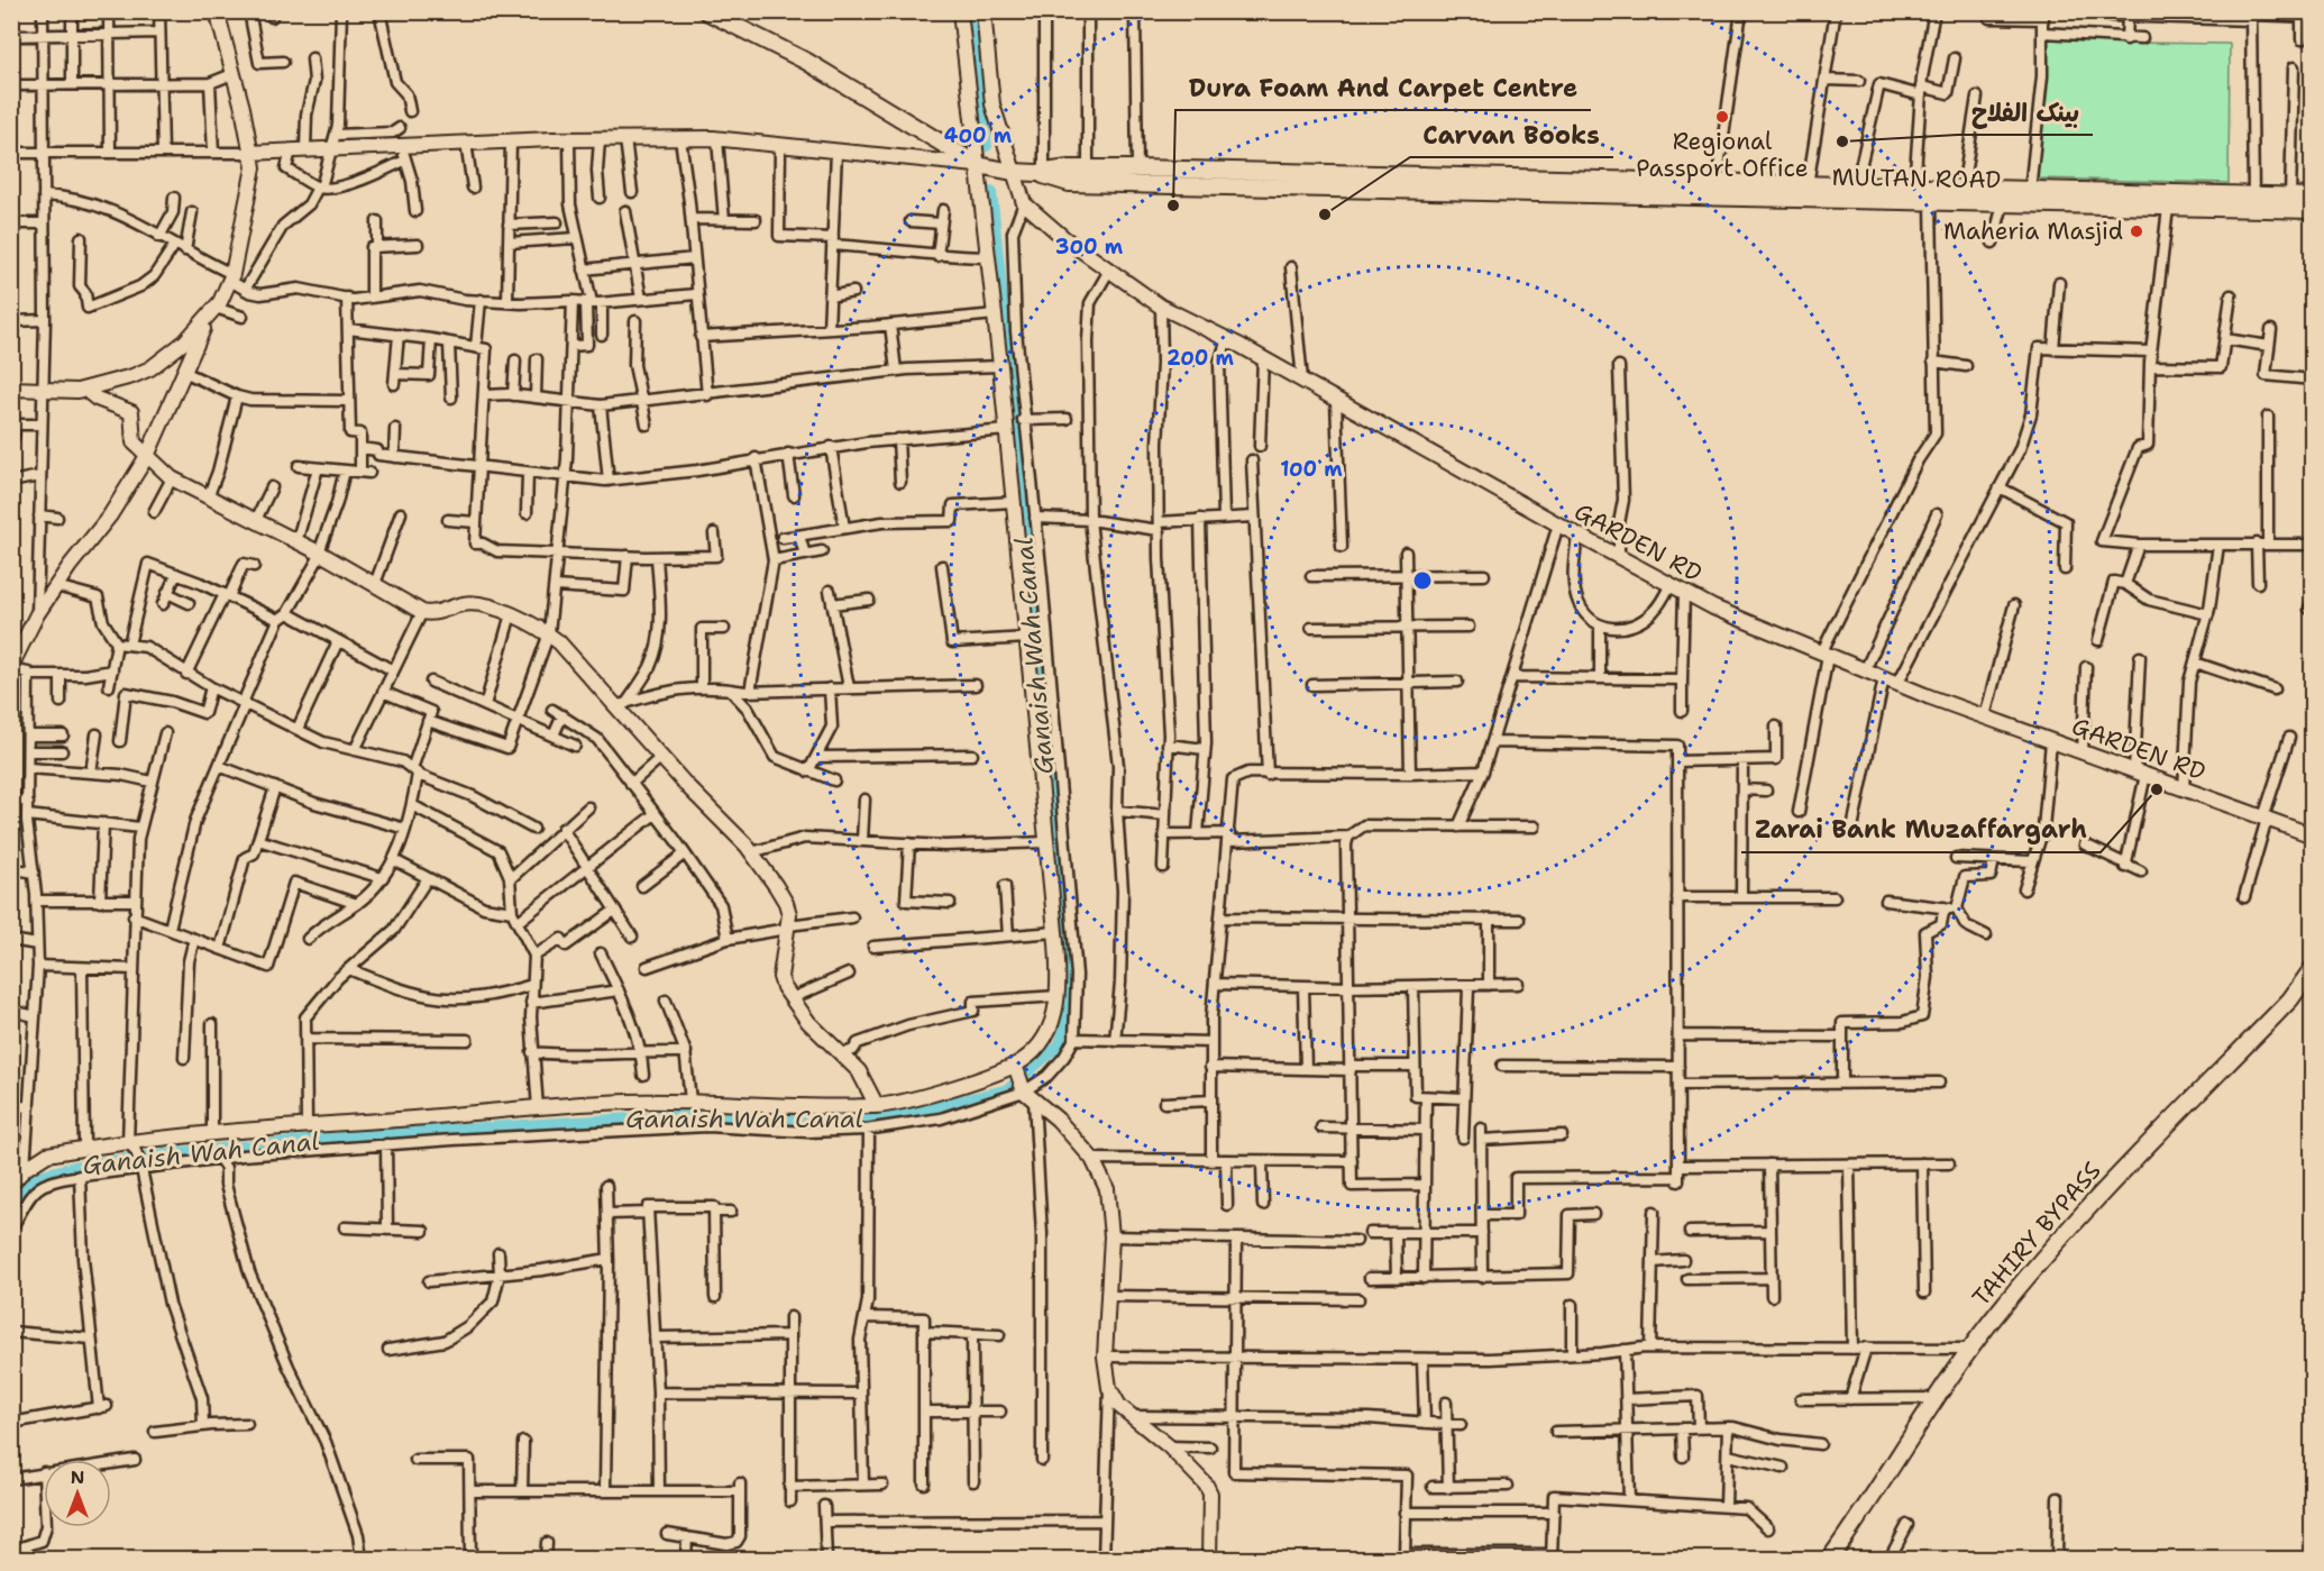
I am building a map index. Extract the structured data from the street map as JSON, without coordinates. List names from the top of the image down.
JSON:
{
  "streets": {
    "main road": ["MULTAN ROAD", "TAHIRY BYPASS"],
    "street": ["GARDEN RD"]
  },
  "crossings": [
    ["MULTAN ROAD", "GARDEN RD"]
  ],
  "water": ["Ganaish Wah Canal"],
  "places": [
    "Regional Passport Office",
    "بینک الفلاح",
    "Dura Foam And Carpet Centre",
    "Carvan Books",
    "Maheria Masjid",
    "Zarai Bank Muzaffargarh"
  ],
  "north": "top",
  "rings": [
    "400 m",
    "300 m",
    "200 m",
    "100 m"
  ]
}
